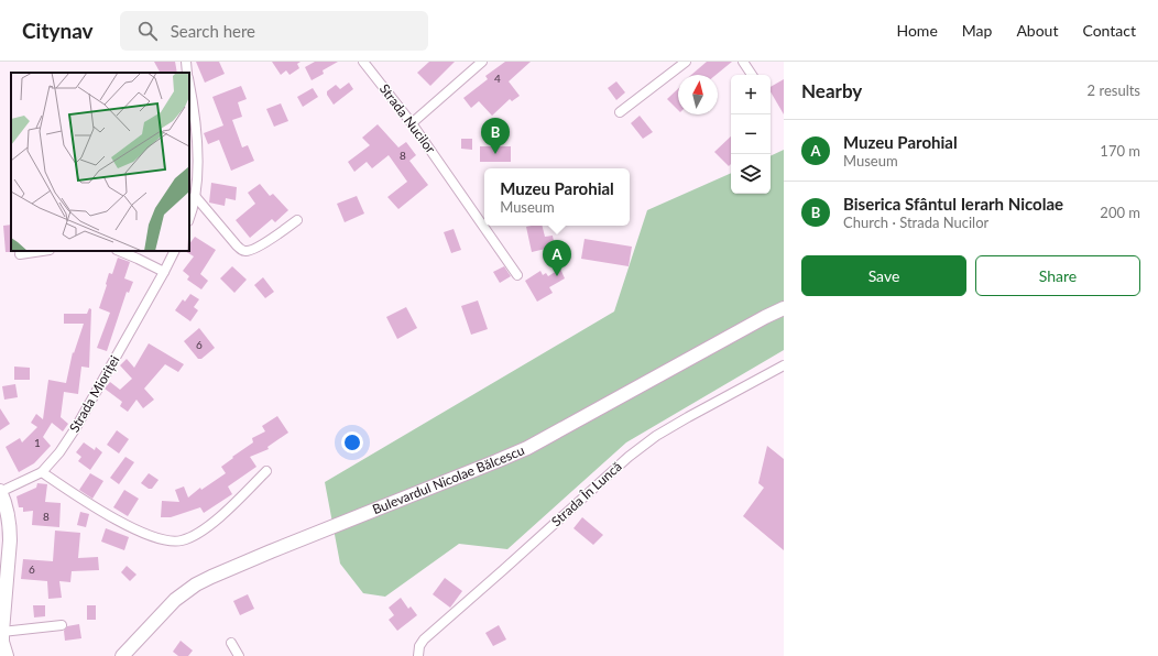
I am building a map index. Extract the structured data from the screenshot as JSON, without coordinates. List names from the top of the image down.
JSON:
{
  "streets": {
    "street": [
      "Strada Nucilor",
      "Strada Mioriței",
      "Bulevardul Nicolae Bălcescu",
      "Strada În Luncă"
    ]
  },
  "house_numbers": [
    "4",
    "8",
    "6",
    "1",
    "8",
    "6"
  ],
  "north": "top",
  "page": {
    "header": "Citynav",
    "search": "Search here",
    "nav": [
      "Home",
      "Map",
      "About",
      "Contact"
    ],
    "heading": ["Nearby", "2 results"],
    "map_buttons": ["+", "−"],
    "pins": ["B", "A"],
    "list": [
      {
        "mark": "A",
        "name": "Muzeu Parohial",
        "note": "Museum",
        "value": "170 m"
      },
      {
        "mark": "B",
        "name": "Biserica Sfântul Ierarh Nicolae",
        "note": "Church · Strada Nucilor",
        "value": "200 m"
      }
    ],
    "popup": ["Muzeu Parohial", "Museum"],
    "buttons": ["Save", "Share"]
  }
}
